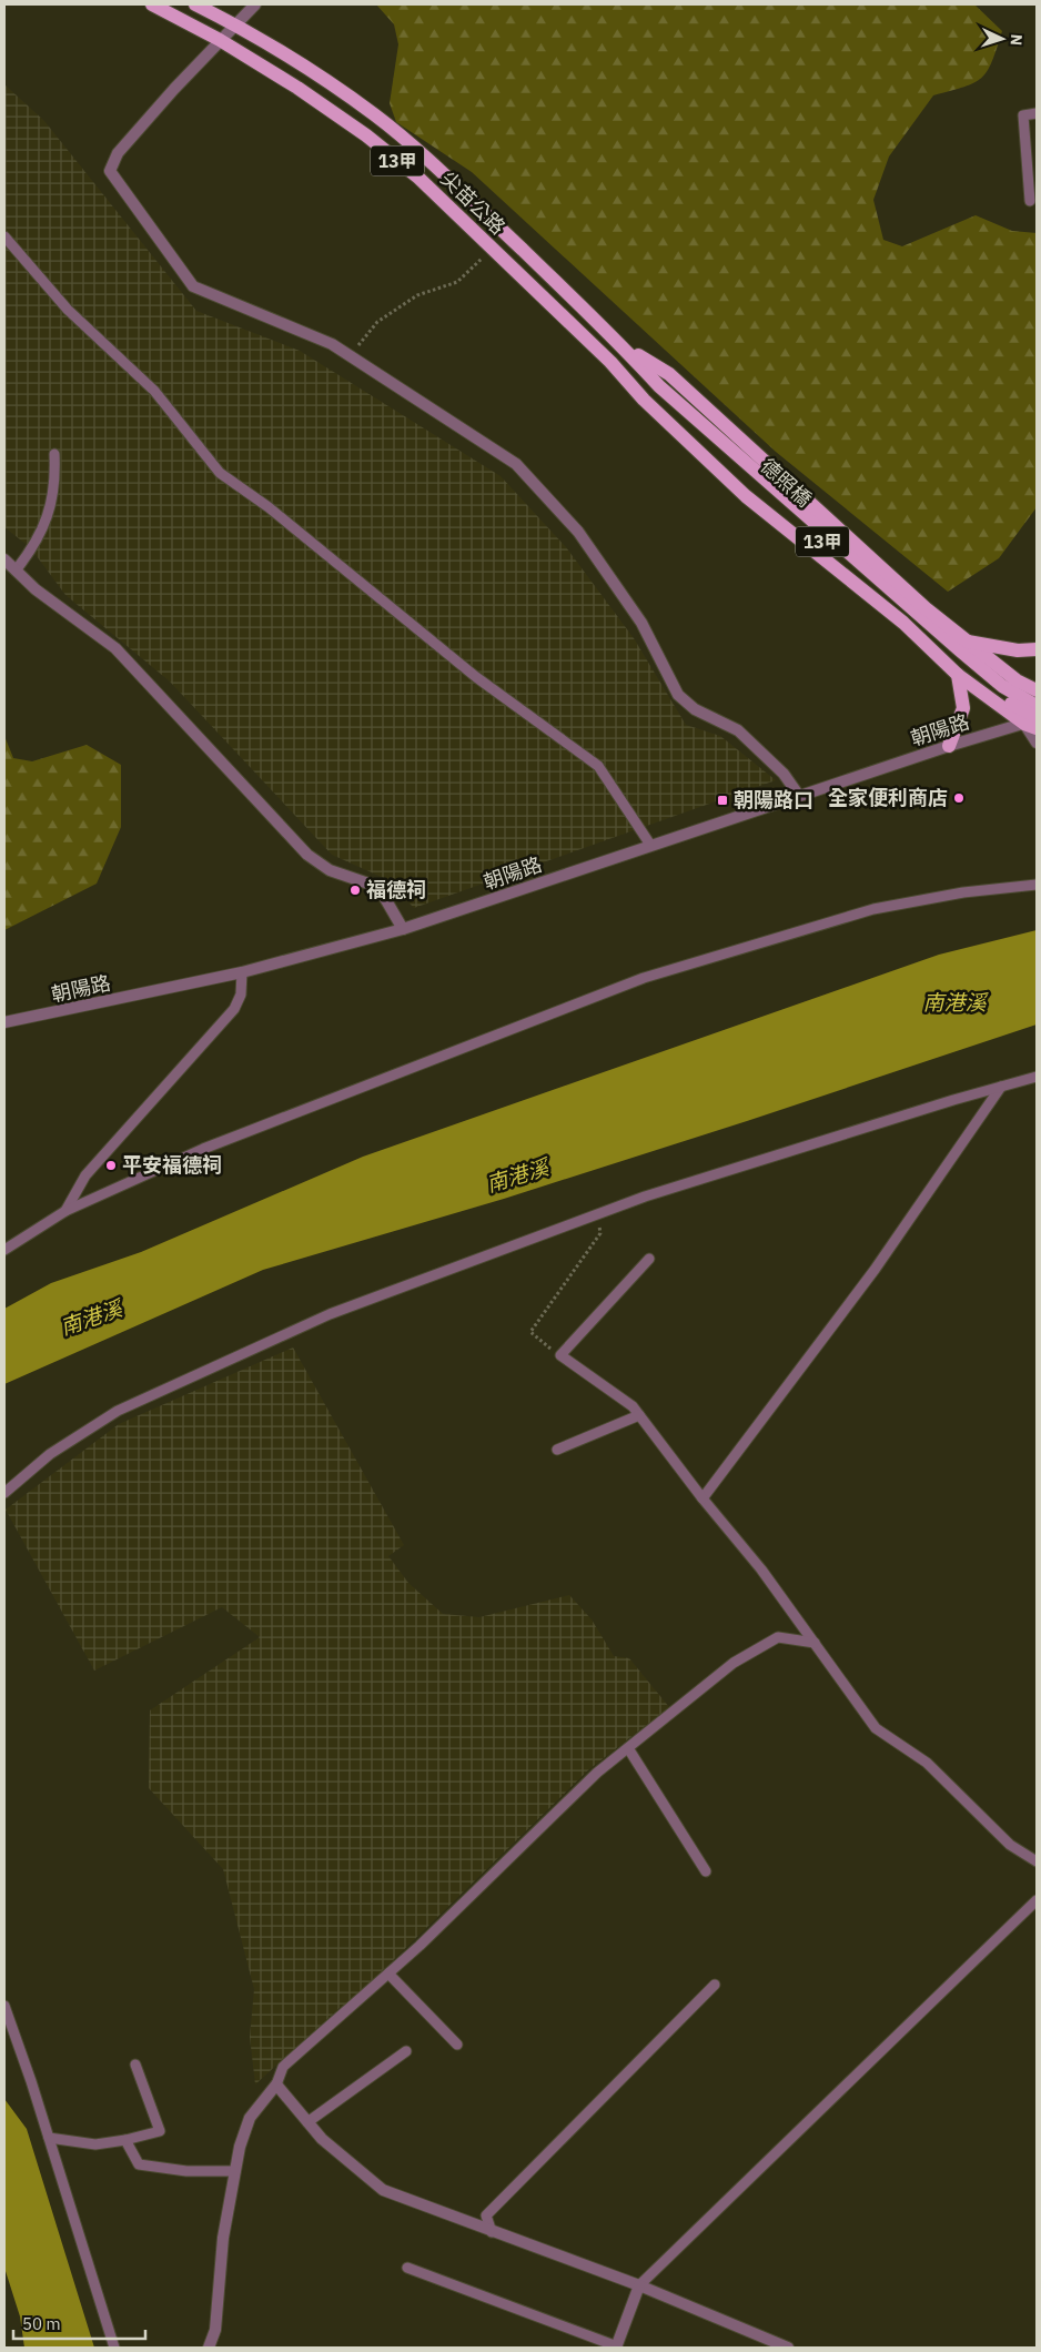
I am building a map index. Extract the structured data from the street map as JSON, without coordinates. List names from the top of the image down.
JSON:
{
  "streets": {
    "main road": ["13甲", "尖苗公路", "德照橋"],
    "street": ["朝陽路"]
  },
  "crossings": [
    ["尖苗公路", "德照橋"],
    ["德照橋", "朝陽路"]
  ],
  "water": ["南港溪"],
  "places": {
    "other": ["全家便利商店", "福德祠", "平安福德祠"],
    "transit": ["朝陽路口"]
  },
  "scale_bar": "50 m",
  "north": "right"
}
